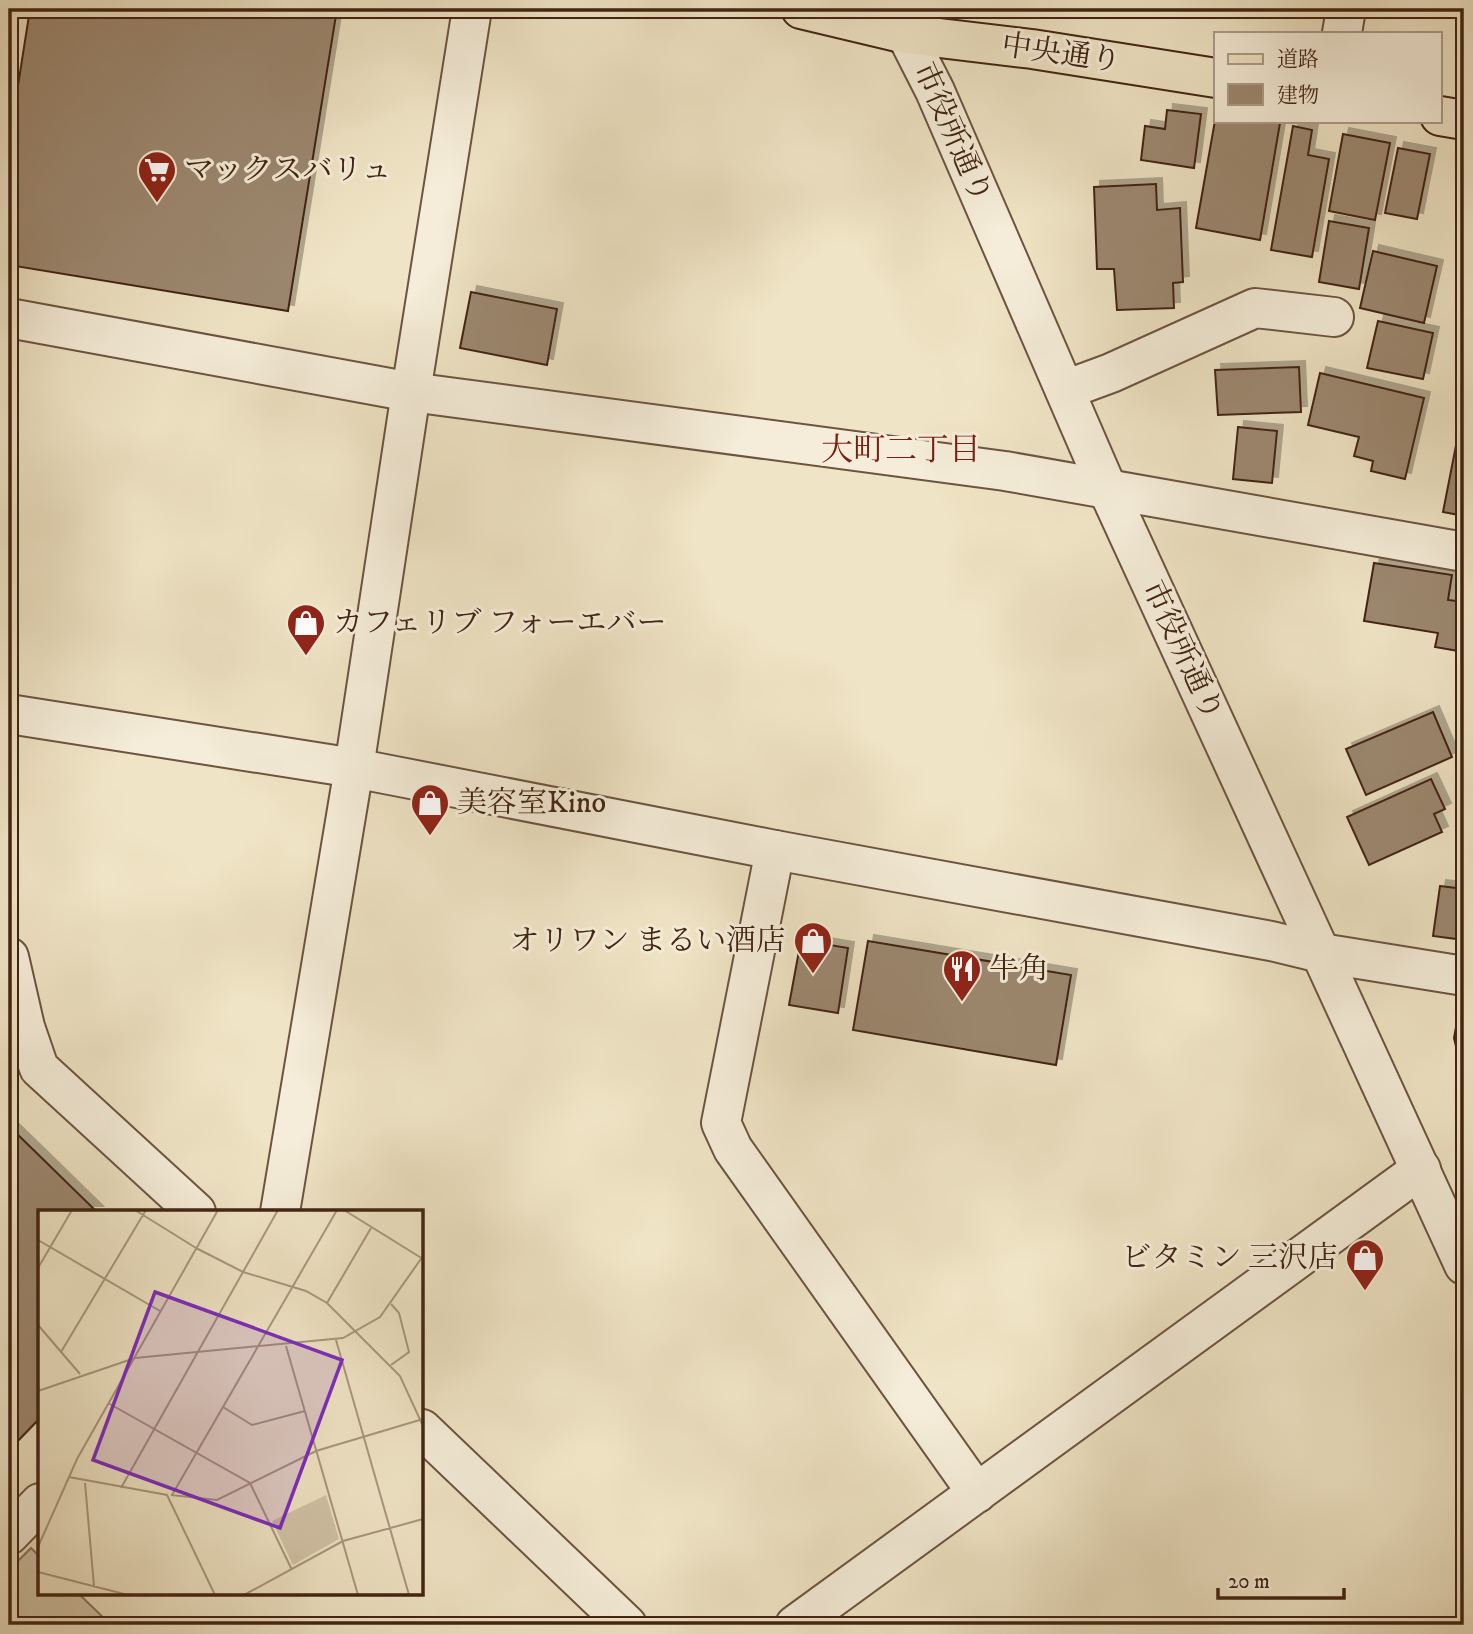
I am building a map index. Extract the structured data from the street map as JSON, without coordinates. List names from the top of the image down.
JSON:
{
  "streets": {
    "main road": ["中央通り"],
    "street": ["市役所通り"]
  },
  "crossings": [
    ["中央通り", "市役所通り"]
  ],
  "districts": ["大町二丁目"],
  "places": {
    "supermarket": ["マックスバリュ"],
    "shop": [
      "カフェリブ フォーエバー",
      "美容室Kino",
      "オリワン まるい酒店",
      "ビタミン 三沢店"
    ],
    "restaurant": ["牛角"]
  },
  "legend": ["道路", "建物"],
  "scale_bar": "20 m"
}
